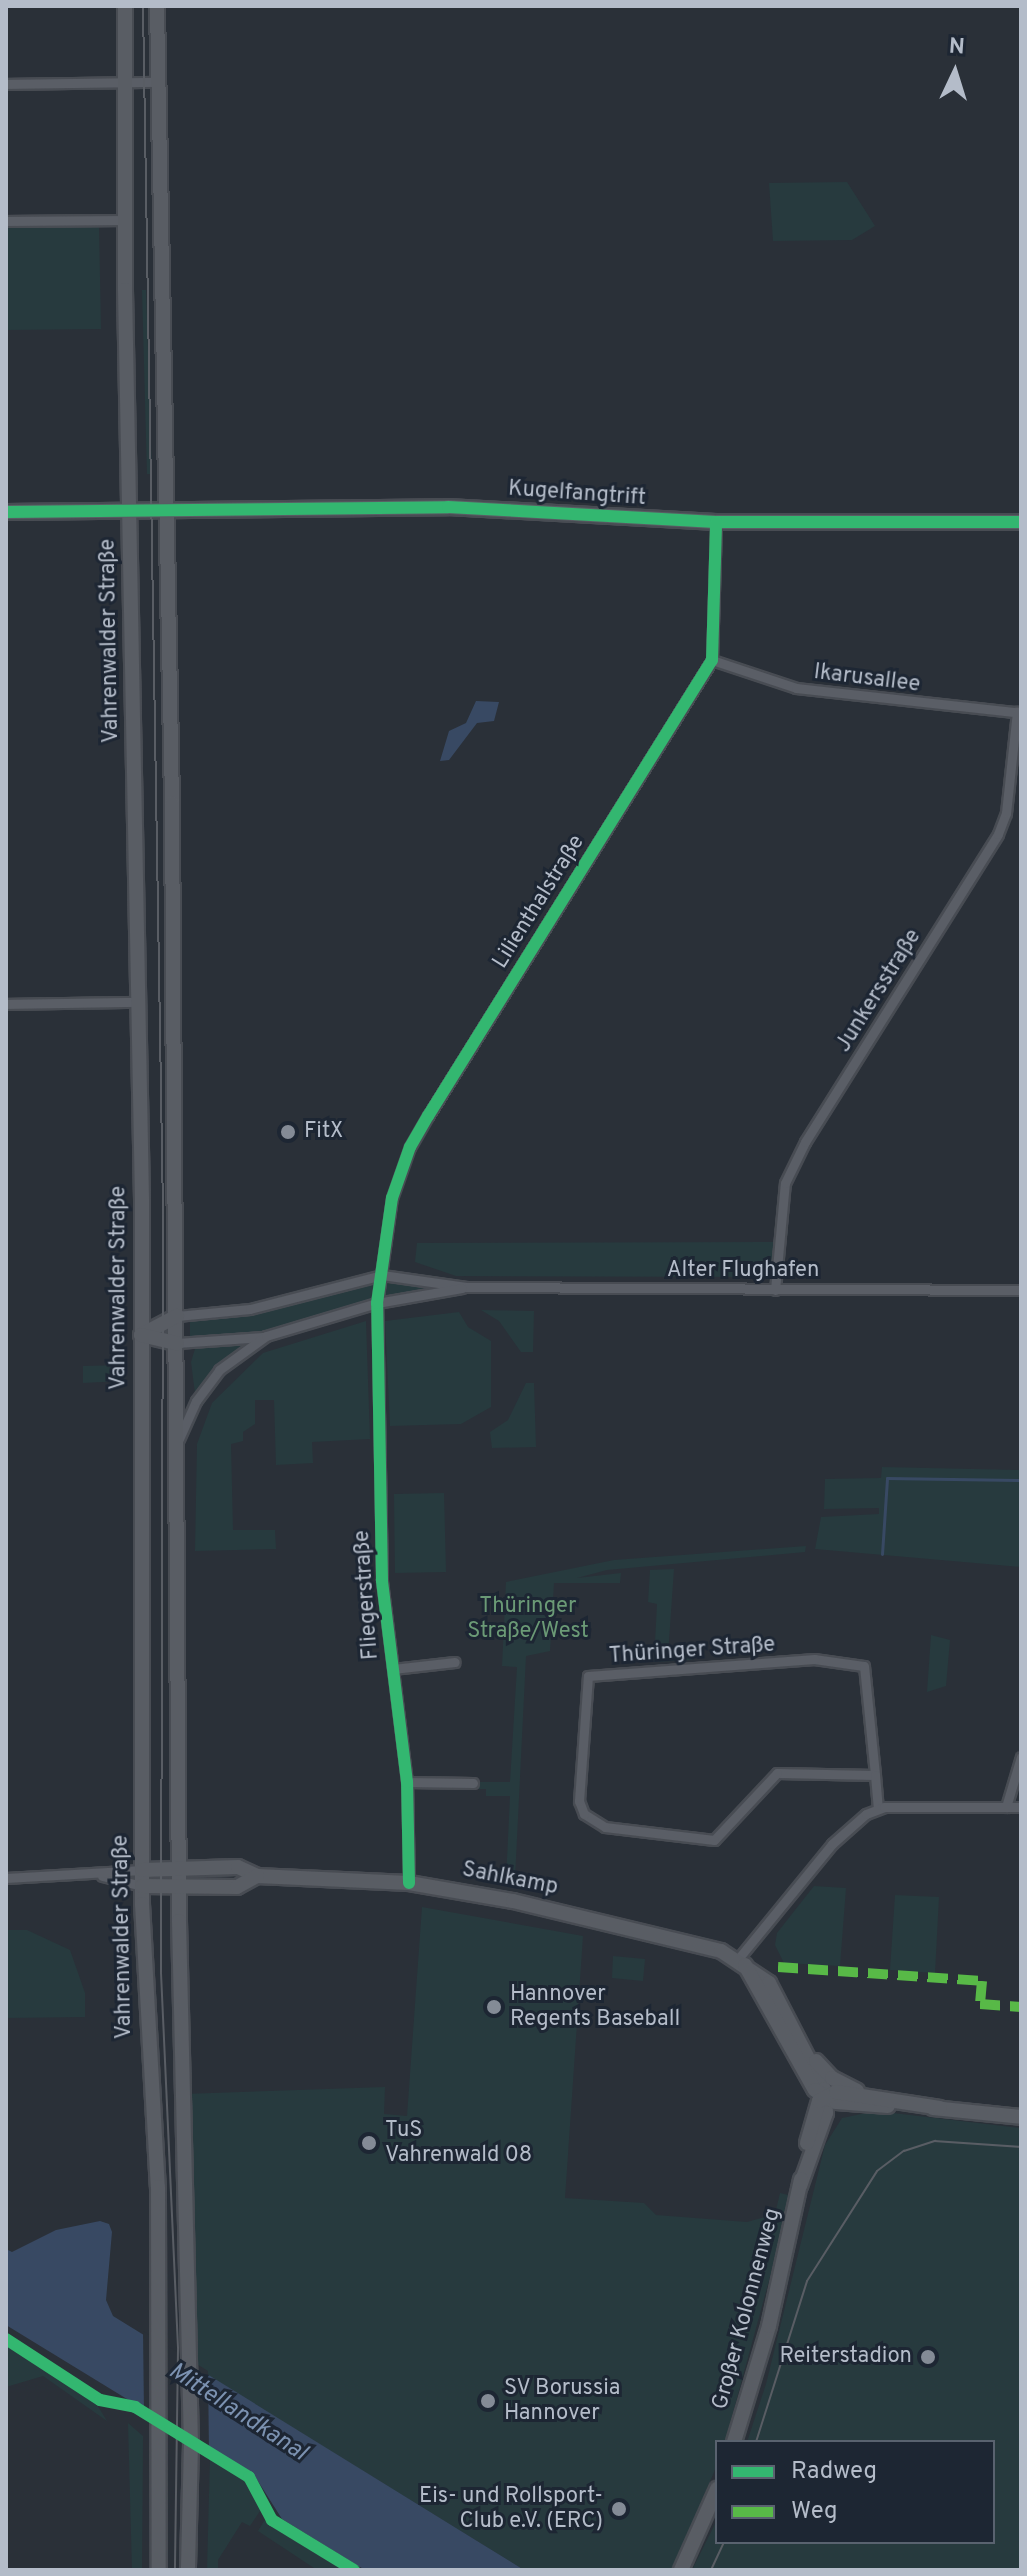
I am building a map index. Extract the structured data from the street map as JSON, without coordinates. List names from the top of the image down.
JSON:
{
  "streets": {
    "main road": [
      "Kugelfangtrift",
      "Vahrenwalder Straße",
      "Sahlkamp",
      "Großer Kolonnenweg"
    ],
    "street": [
      "Ikarusallee",
      "Lilienthalstraße",
      "Junkersstraße",
      "Alter Flughafen",
      "Fliegerstraße",
      "Thüringer Straße"
    ]
  },
  "crossings": [
    ["Kugelfangtrift", "Vahrenwalder Straße"],
    ["Vahrenwalder Straße", "Sahlkamp"],
    ["Ikarusallee", "Lilienthalstraße"],
    ["Ikarusallee", "Junkersstraße"],
    ["Lilienthalstraße", "Alter Flughafen"],
    ["Lilienthalstraße", "Fliegerstraße"],
    ["Junkersstraße", "Alter Flughafen"],
    ["Alter Flughafen", "Fliegerstraße"],
    ["Fliegerstraße", "Sahlkamp"],
    ["Sahlkamp", "Großer Kolonnenweg"]
  ],
  "water": ["Mittellandkanal"],
  "parks": ["Thüringer Straße/West"],
  "places": [
    "FitX",
    "Hannover Regents Baseball",
    "TuS Vahrenwald 08",
    "Reiterstadion",
    "SV Borussia Hannover",
    "Eis- und Rollsport- Club e.V. (ERC)"
  ],
  "legend": ["Radweg", "Weg"],
  "north": "top"
}
